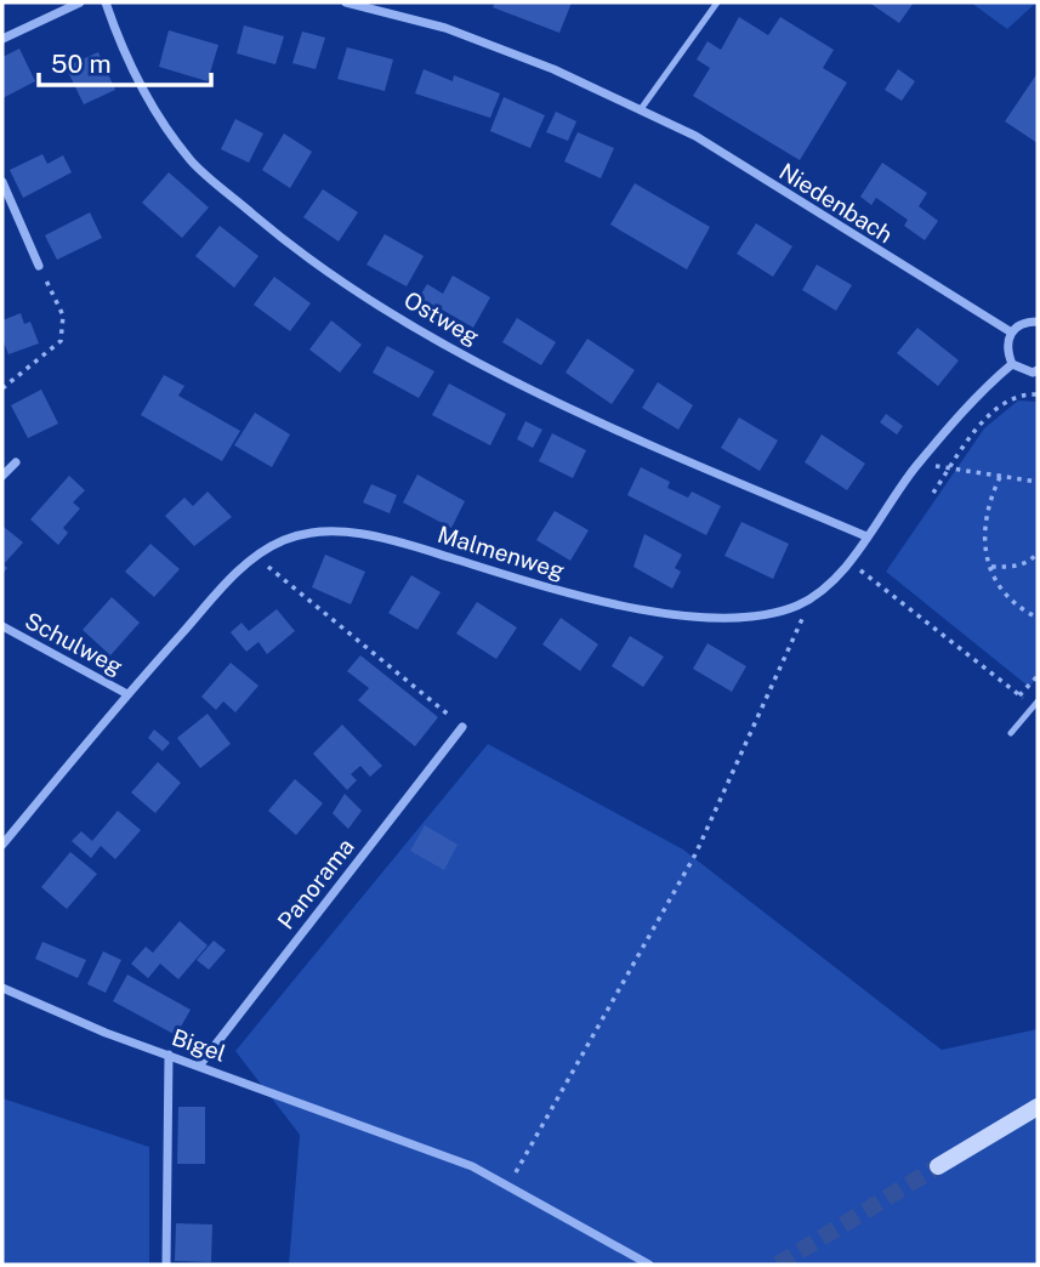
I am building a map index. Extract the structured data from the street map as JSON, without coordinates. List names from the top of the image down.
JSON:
{
  "streets": {
    "street": [
      "Niedenbach",
      "Ostweg",
      "Malmenweg",
      "Schulweg",
      "Panorama",
      "Bigel"
    ]
  },
  "crossings": [
    ["Ostweg", "Malmenweg"],
    ["Malmenweg", "Schulweg"],
    ["Panorama", "Bigel"]
  ],
  "scale_bar": "50 m"
}
